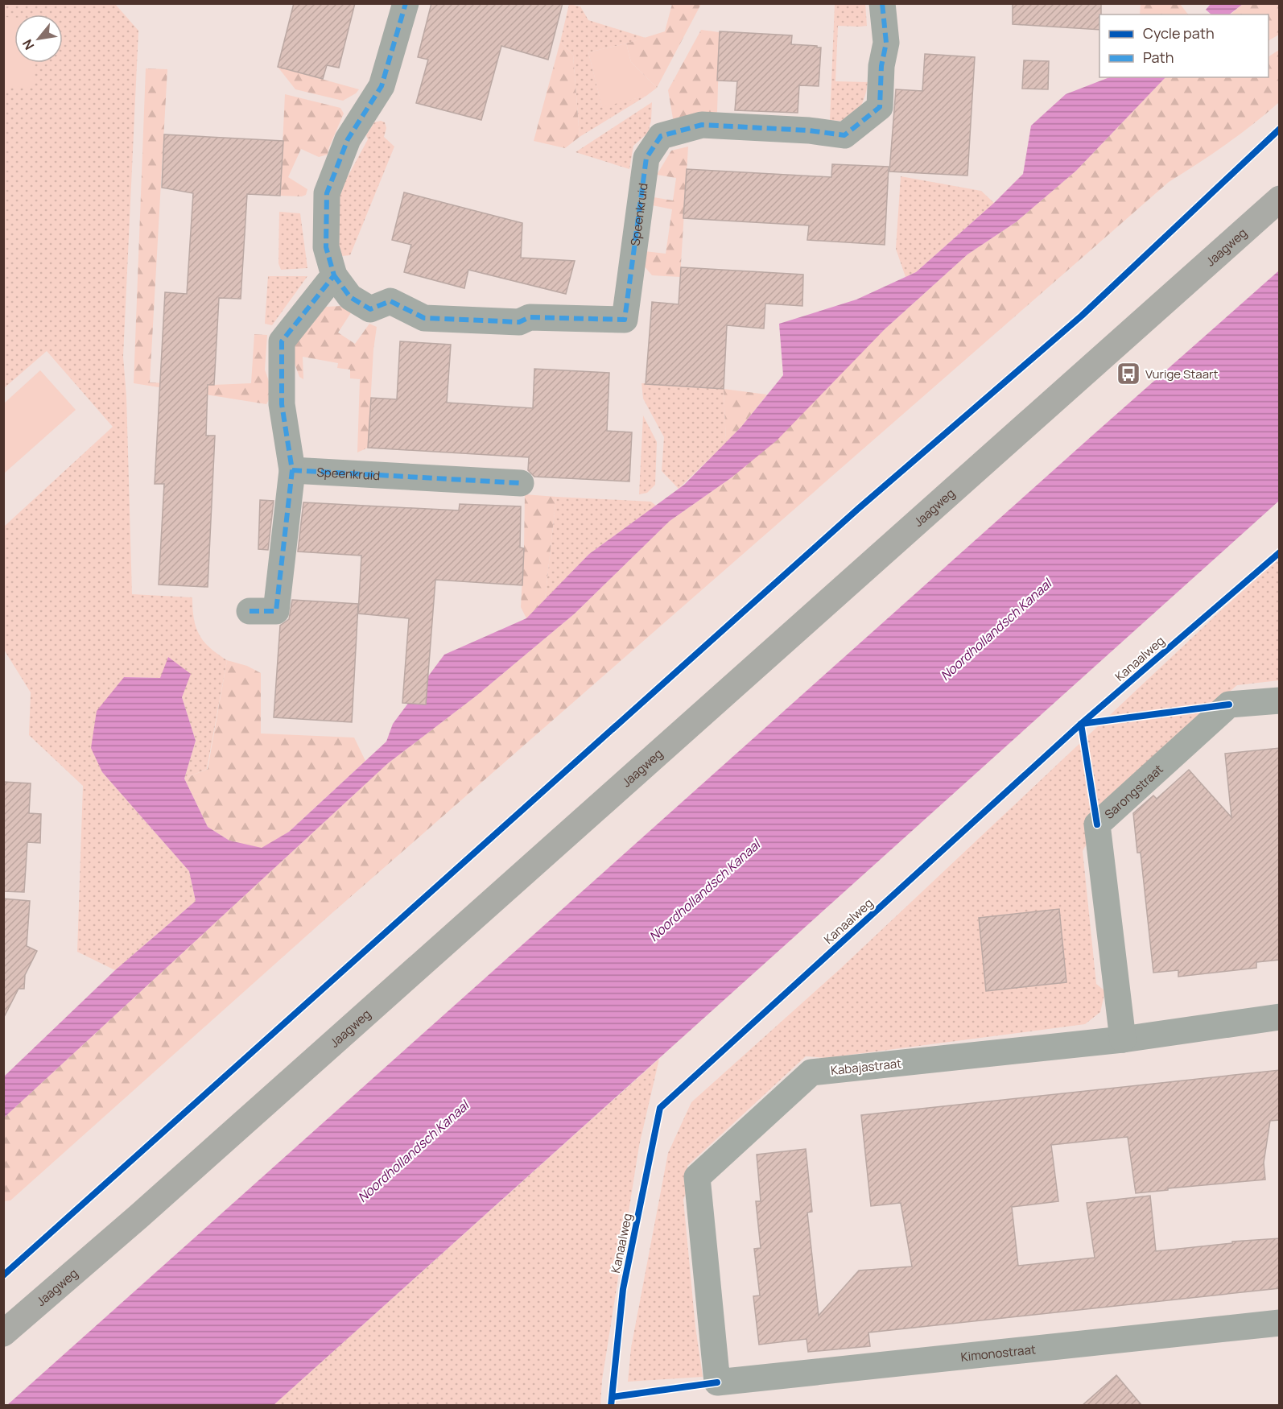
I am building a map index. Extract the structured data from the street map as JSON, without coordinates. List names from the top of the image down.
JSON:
{
  "streets": {
    "main road": ["Jaagweg"],
    "street": [
      "Speenkruid",
      "Sarongstraat",
      "Kabajastraat",
      "Kimonostraat"
    ],
    "cycle path": ["Kanaalweg"]
  },
  "crossings": [
    ["Sarongstraat", "Kabajastraat"],
    ["Kabajastraat", "Kimonostraat"]
  ],
  "water": ["Noordhollandsch Kanaal"],
  "places": {
    "bus stop": ["Vurige Staart"]
  },
  "legend": ["Cycle path", "Path"],
  "north": "bottom left"
}
